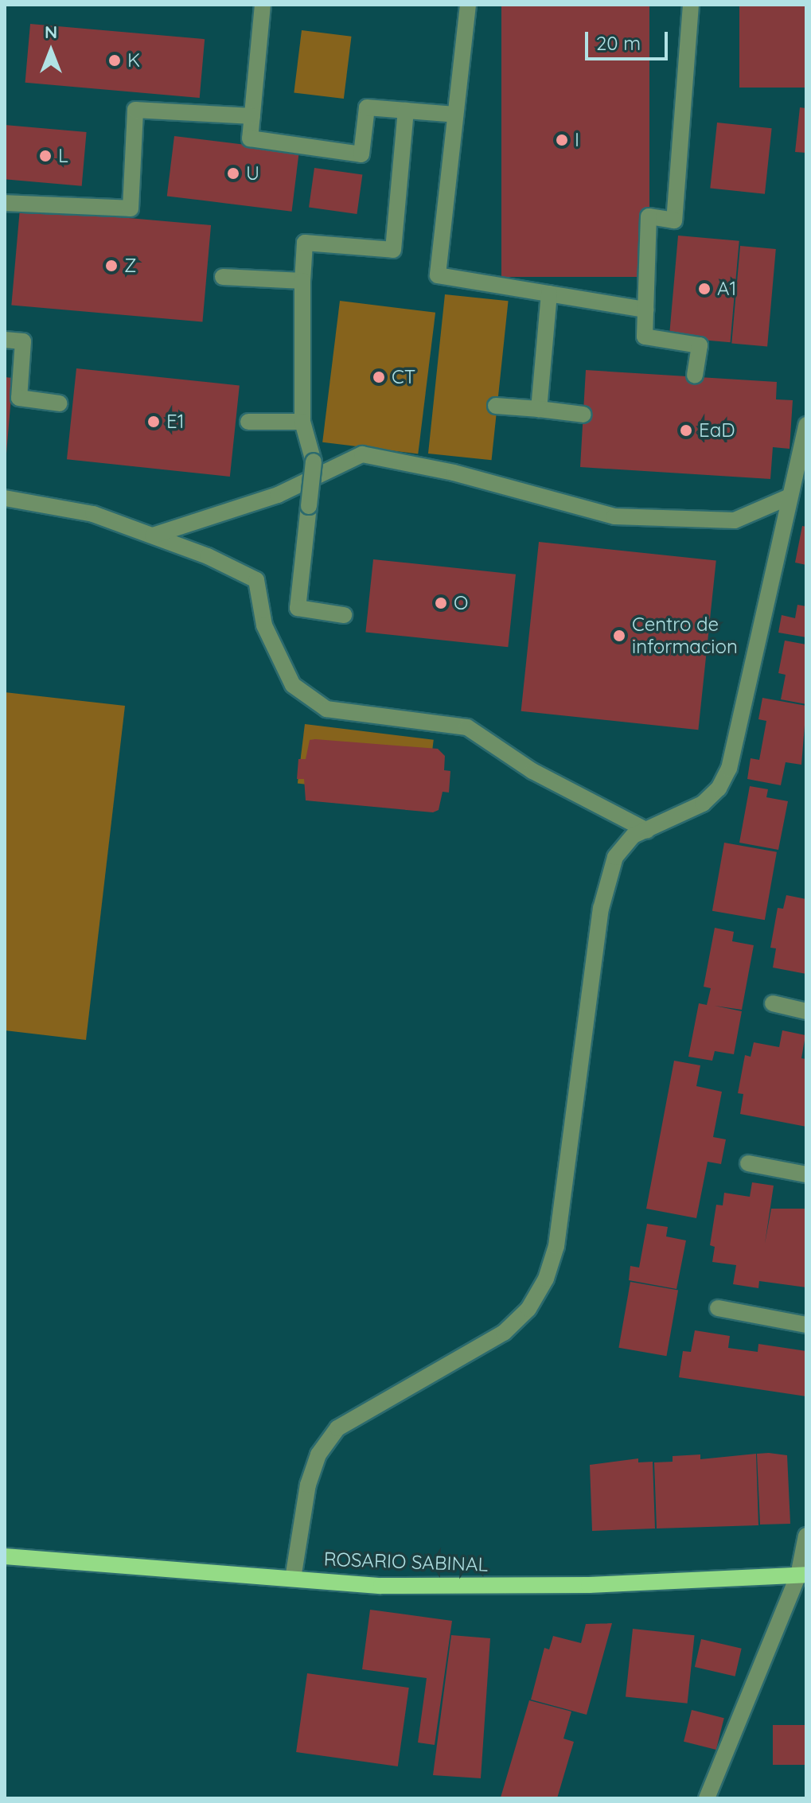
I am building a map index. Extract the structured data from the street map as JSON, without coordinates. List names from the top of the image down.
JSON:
{
  "streets": {
    "main road": ["ROSARIO SABINAL"]
  },
  "places": [
    "K",
    "I",
    "L",
    "U",
    "Z",
    "A1",
    "CT",
    "E1",
    "EaD",
    "O",
    "Centro de informacion"
  ],
  "scale_bar": "20 m",
  "north": "top"
}
